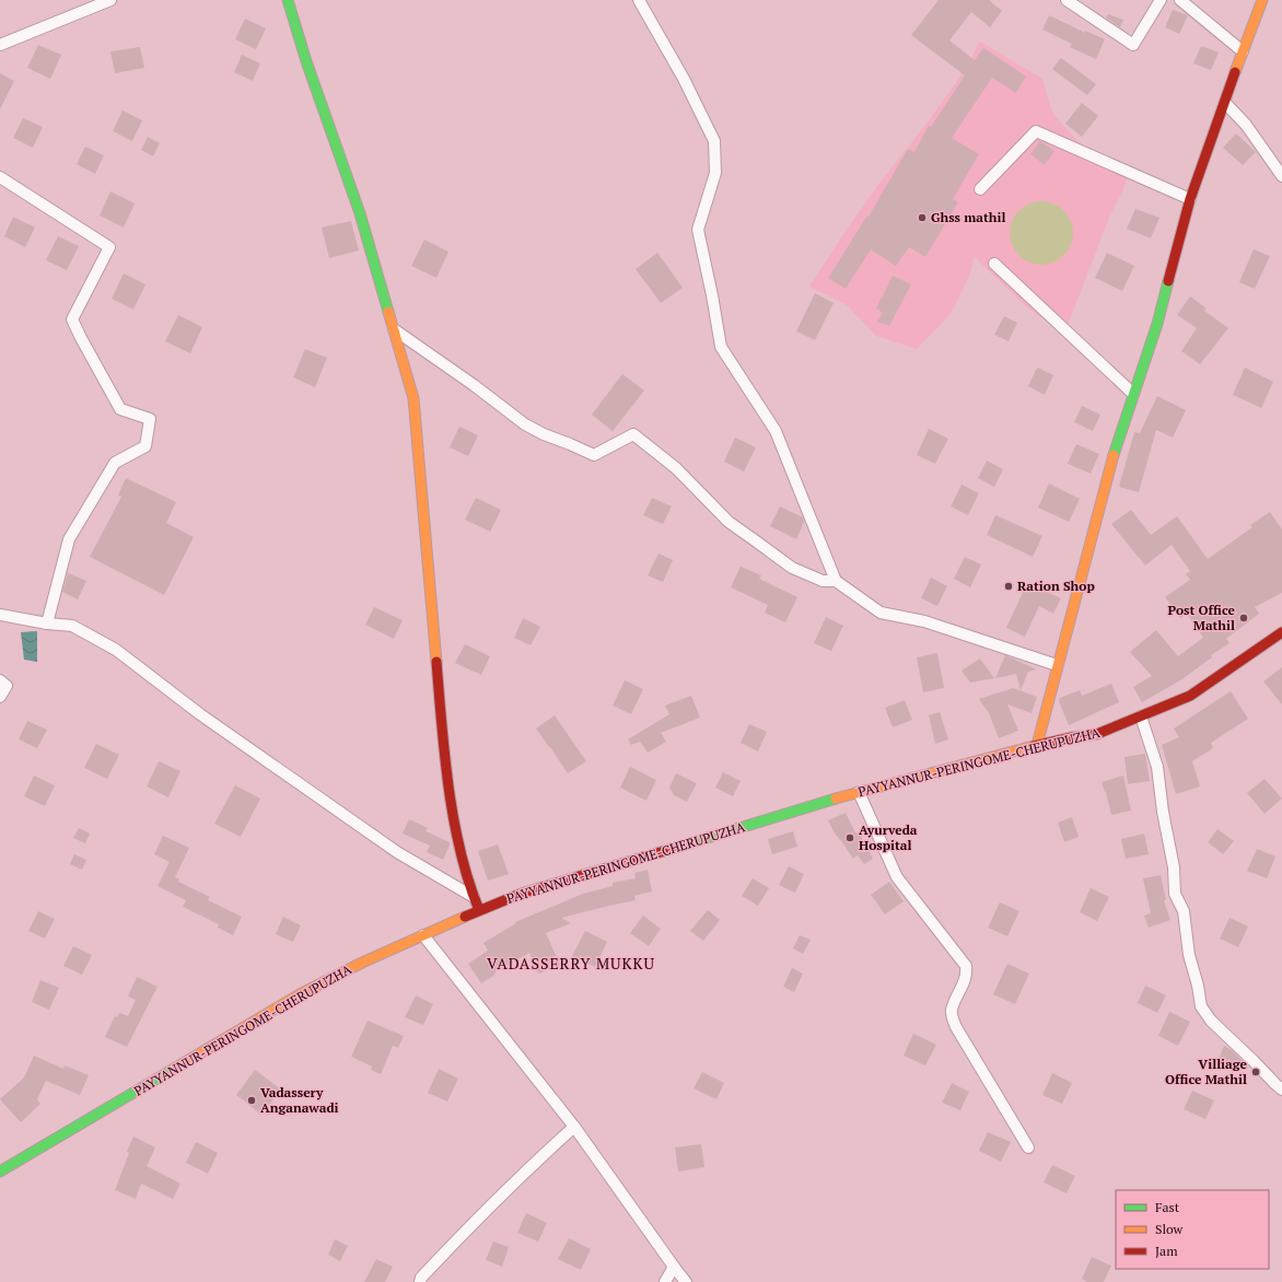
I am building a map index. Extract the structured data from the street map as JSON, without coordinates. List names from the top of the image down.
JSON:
{
  "streets": {
    "street": ["PAYYANNUR-PERINGOME-CHERUPUZHA"]
  },
  "districts": ["VADASSERRY MUKKU"],
  "places": [
    "Ghss mathil",
    "Ration Shop",
    "Post Office Mathil",
    "Ayurveda Hospital",
    "Villiage Office Mathil",
    "Vadassery Anganawadi"
  ],
  "legend": ["Fast", "Slow", "Jam"]
}
